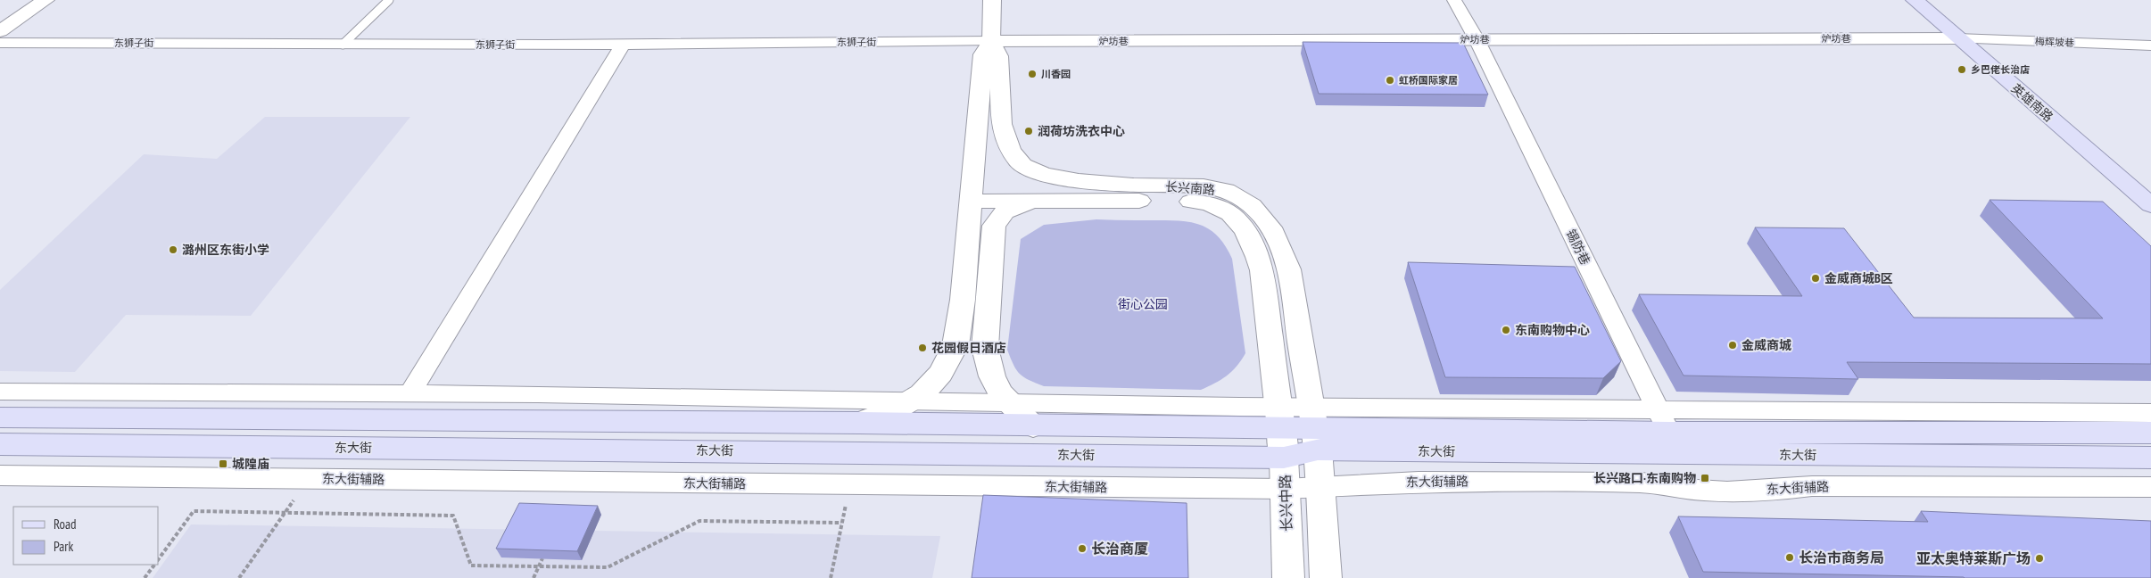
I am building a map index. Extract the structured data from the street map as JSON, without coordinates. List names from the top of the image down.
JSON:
{
  "streets": {
    "main road": [
      "炉坊巷",
      "英雄南路",
      "长兴南路",
      "东大街",
      "长兴中路"
    ],
    "street": [
      "东狮子街",
      "梅辉坡巷",
      "锡防巷",
      "东大街辅路"
    ]
  },
  "crossings": [
    ["炉坊巷", "东狮子街"],
    ["炉坊巷", "梅辉坡巷"],
    ["炉坊巷", "英雄南路"],
    ["炉坊巷", "长兴南路"],
    ["炉坊巷", "锡防巷"],
    ["东狮子街", "长兴南路"],
    ["梅辉坡巷", "英雄南路"],
    ["长兴南路", "东大街"],
    ["长兴南路", "长兴中路"],
    ["锡防巷", "东大街"],
    ["东大街", "长兴中路"],
    ["东大街辅路", "长兴中路"]
  ],
  "parks": ["街心公园"],
  "places": {
    "other": [
      "乡巴佬长治店",
      "川香园",
      "虹桥国际家居",
      "润荷坊洗衣中心",
      "潞州区东街小学",
      "金威商城B区",
      "东南购物中心",
      "金威商城",
      "花园假日酒店",
      "长治商厦",
      "长治市商务局",
      "亚太奥特莱斯广场"
    ],
    "transit": ["城隍庙", "长兴路口·东南购物"]
  },
  "legend": ["Road", "Park"]
}
